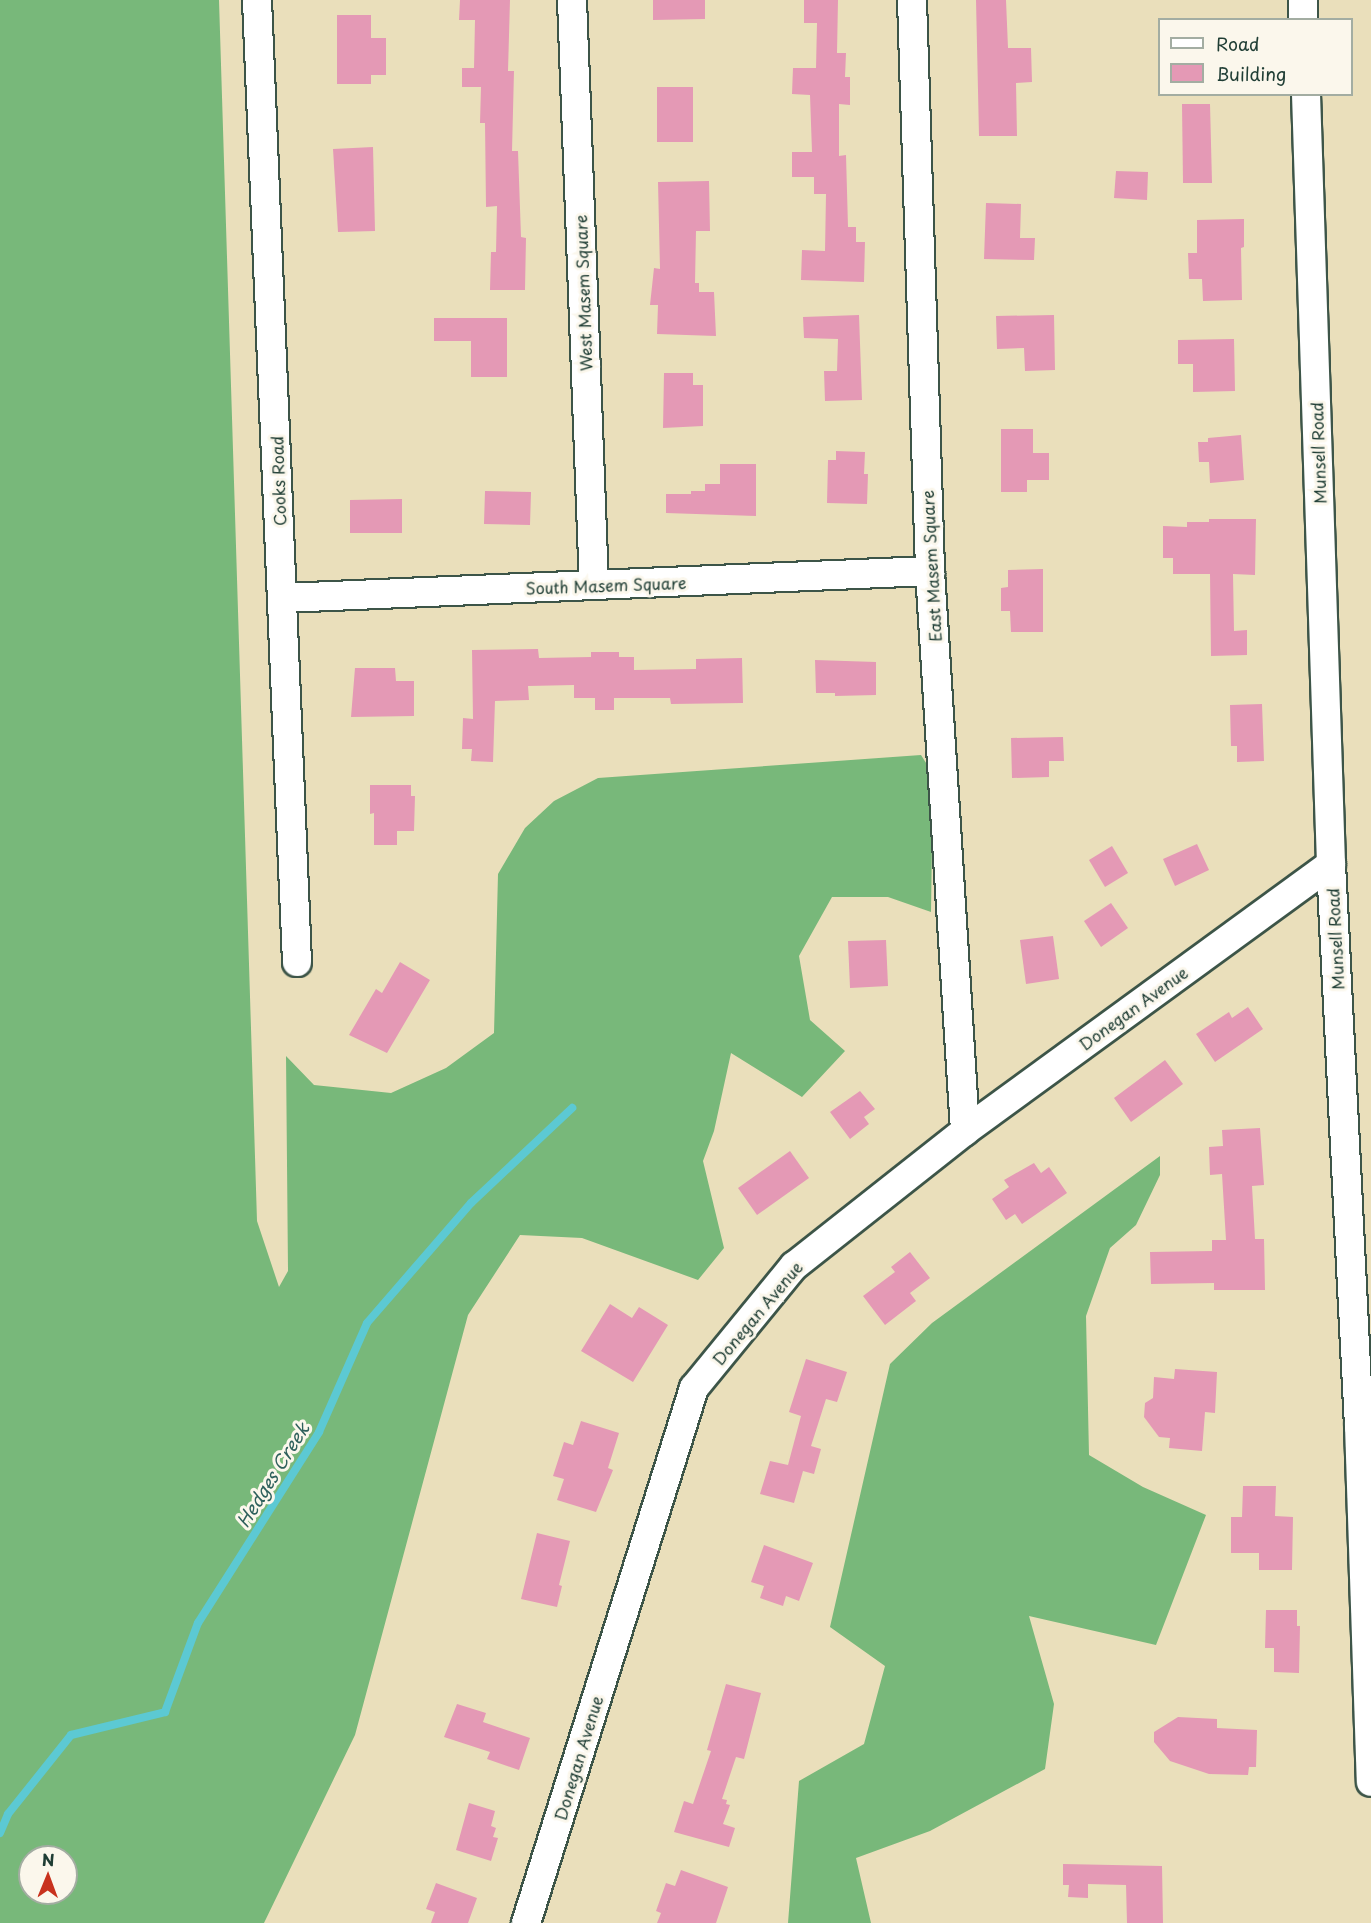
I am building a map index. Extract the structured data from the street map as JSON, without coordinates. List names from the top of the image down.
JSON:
{
  "streets": {
    "street": [
      "West Masem Square",
      "Munsell Road",
      "Cooks Road",
      "East Masem Square",
      "South Masem Square",
      "Donegan Avenue"
    ]
  },
  "crossings": [
    ["West Masem Square", "South Masem Square"],
    ["Munsell Road", "Donegan Avenue"],
    ["Cooks Road", "South Masem Square"],
    ["East Masem Square", "South Masem Square"],
    ["East Masem Square", "Donegan Avenue"]
  ],
  "water": ["Hedges Creek"],
  "legend": ["Road", "Building"],
  "north": "top"
}
